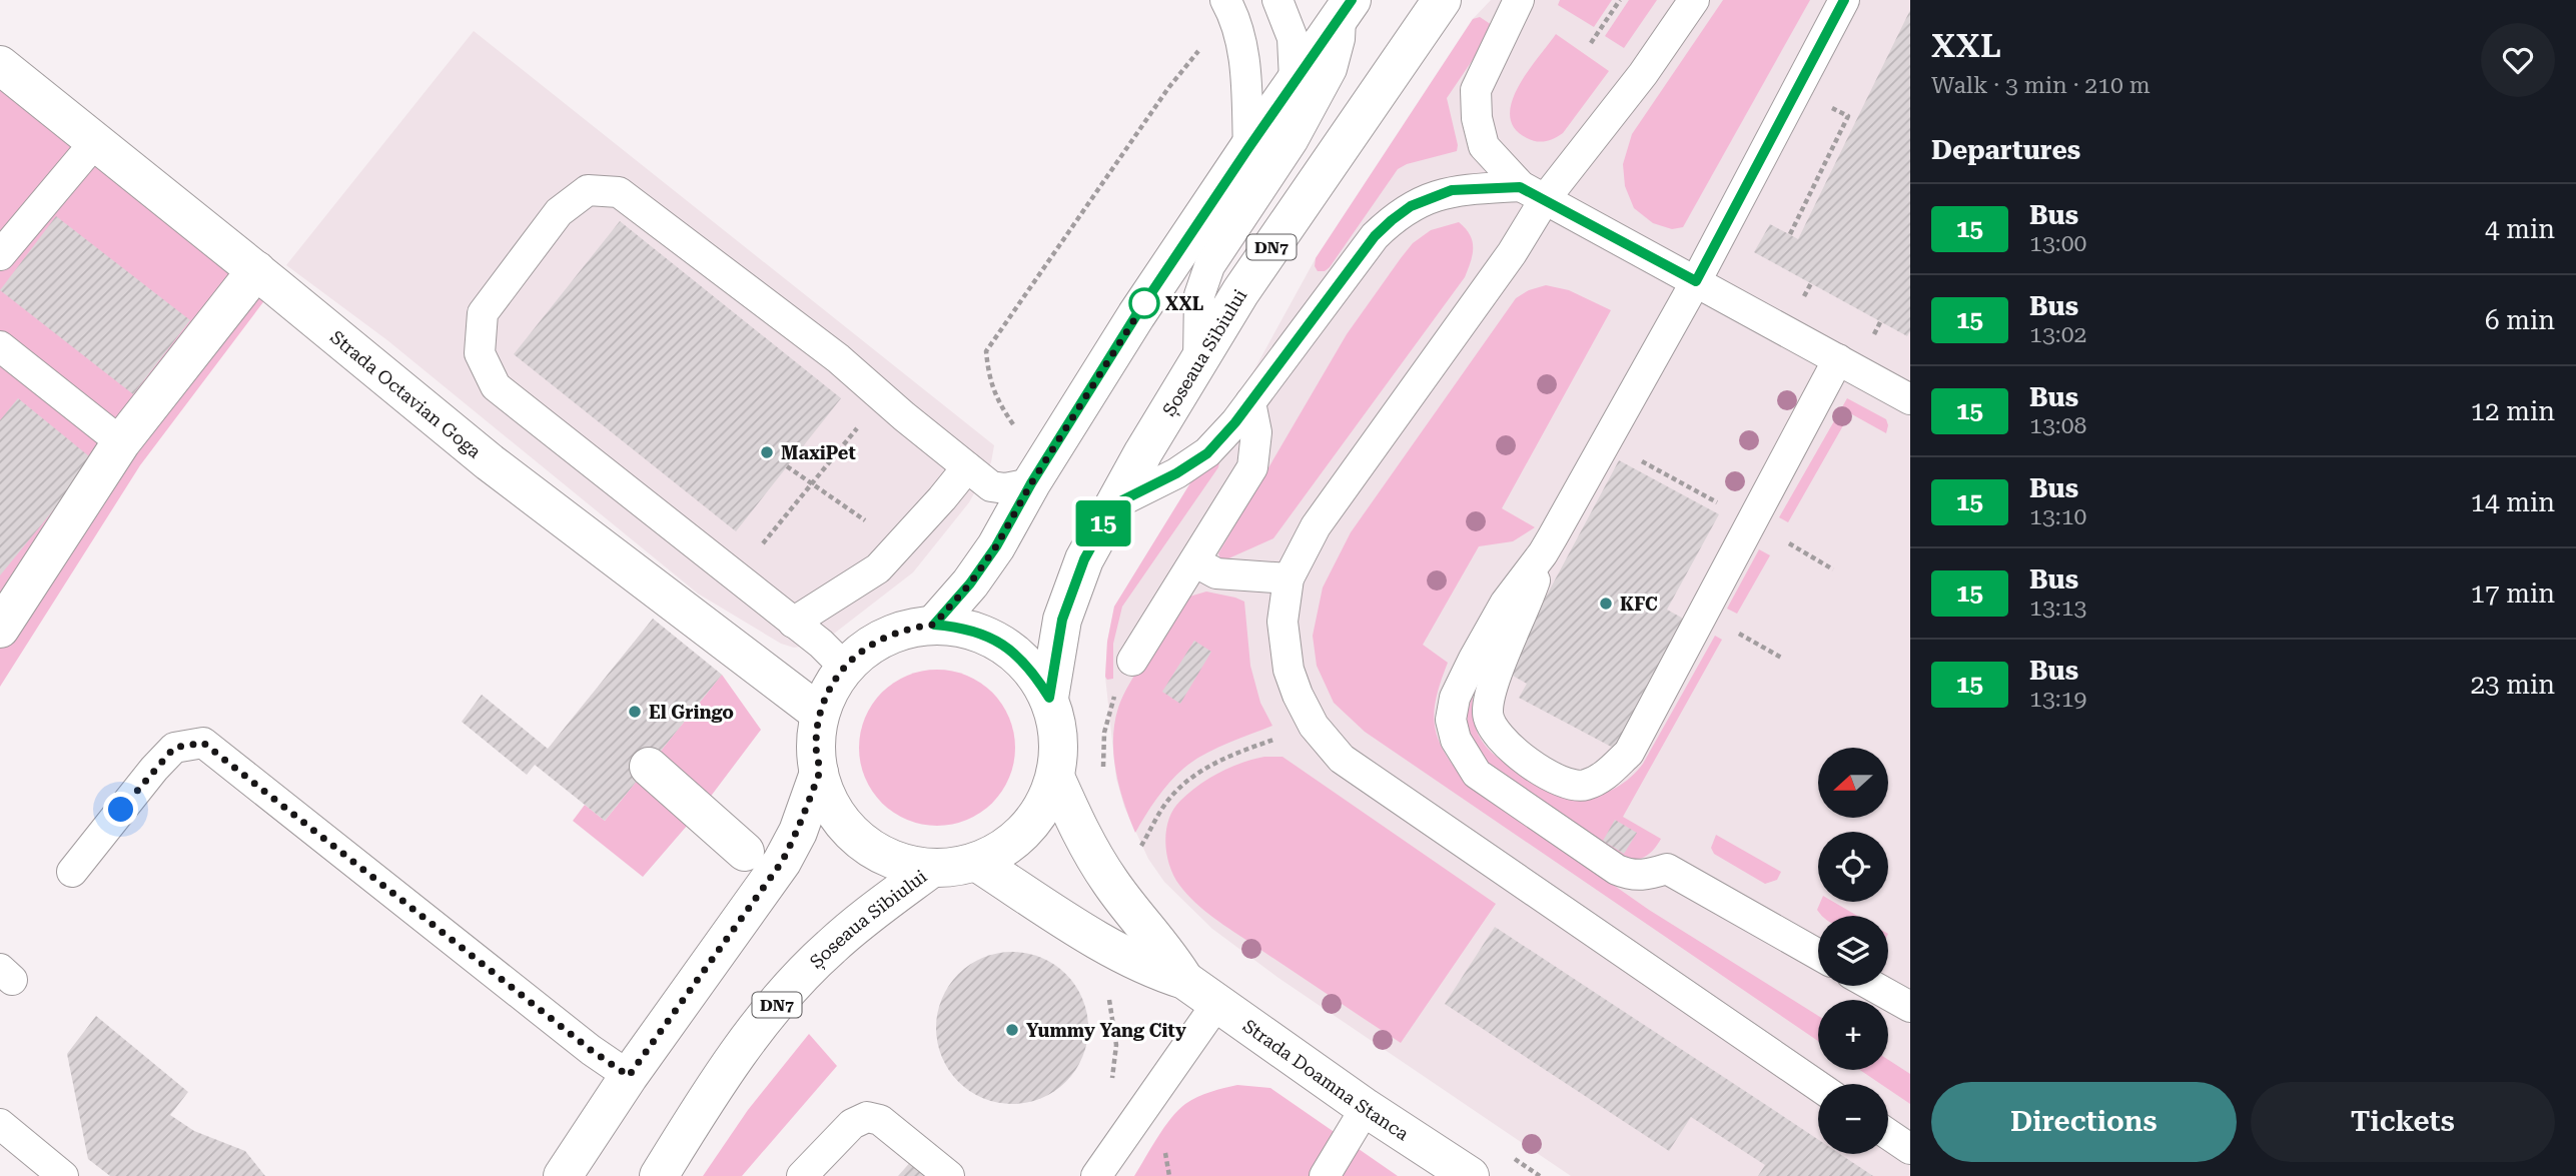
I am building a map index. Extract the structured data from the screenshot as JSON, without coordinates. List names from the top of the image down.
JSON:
{
  "streets": {
    "main road": [
      "DN7",
      "Șoseaua Sibiului",
      "Strada Octavian Goga",
      "Strada Doamna Stanca"
    ]
  },
  "crossings": [
    ["Șoseaua Sibiului", "Strada Octavian Goga"],
    ["Șoseaua Sibiului", "Strada Doamna Stanca"],
    ["Strada Octavian Goga", "Strada Doamna Stanca"]
  ],
  "places": [
    "XXL",
    "MaxiPet",
    "KFC",
    "El Gringo",
    "Yummy Yang City"
  ],
  "lines": ["bus line 15"],
  "north": "left",
  "page": {
    "on_map": "15",
    "heading": [
      ["XXL", "Walk · 3 min · 210 m"],
      "Departures"
    ],
    "list": [
      {
        "mark": "15",
        "name": "Bus",
        "note": "13:00",
        "value": "4 min"
      },
      {
        "mark": "15",
        "name": "Bus",
        "note": "13:02",
        "value": "6 min"
      },
      {
        "mark": "15",
        "name": "Bus",
        "note": "13:08",
        "value": "12 min"
      },
      {
        "mark": "15",
        "name": "Bus",
        "note": "13:10",
        "value": "14 min"
      },
      {
        "mark": "15",
        "name": "Bus",
        "note": "13:13",
        "value": "17 min"
      },
      {
        "mark": "15",
        "name": "Bus",
        "note": "13:19",
        "value": "23 min"
      }
    ],
    "map_buttons": ["+", "−"],
    "buttons": ["Directions", "Tickets"]
  }
}
